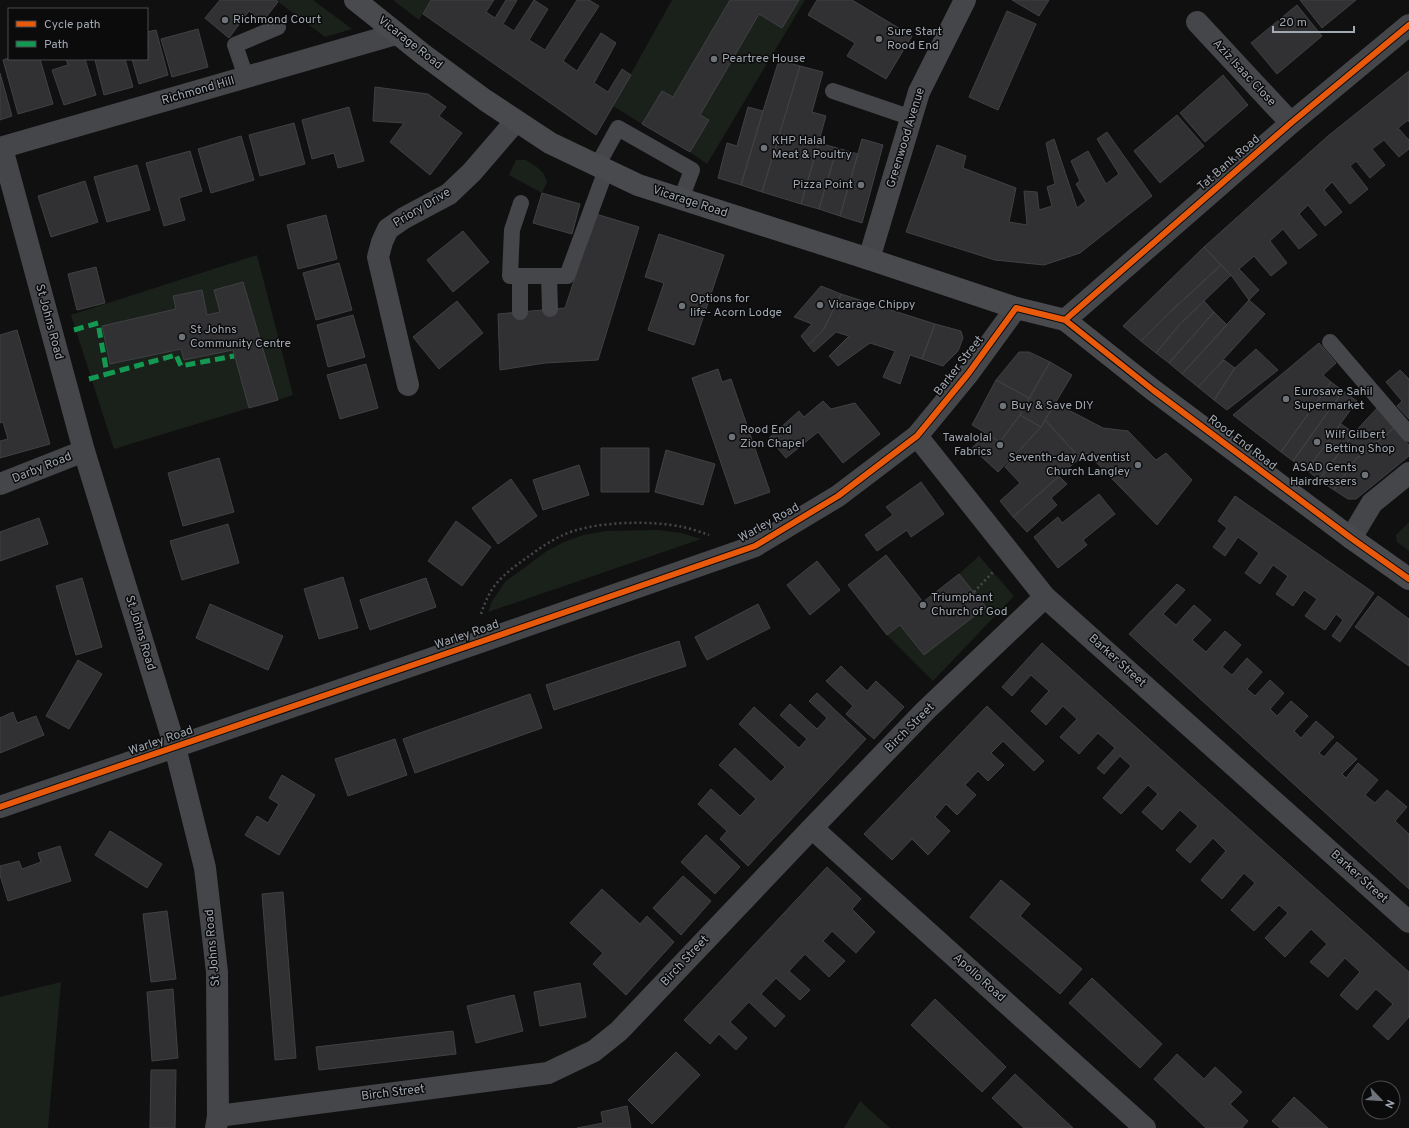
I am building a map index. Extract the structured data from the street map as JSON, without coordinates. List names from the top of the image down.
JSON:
{
  "streets": {
    "main road": ["Vicarage Road", "Rood End Road"],
    "street": [
      "Aziz Isaac Close",
      "Richmond Hill",
      "Greenwood Avenue",
      "Tat Bank Road",
      "Priory Drive",
      "St Johns Road",
      "Barker Street",
      "Darby Road",
      "Warley Road",
      "Birch Street",
      "Apollo Road"
    ]
  },
  "crossings": [
    ["Vicarage Road", "Richmond Hill"],
    ["Vicarage Road", "Greenwood Avenue"],
    ["Vicarage Road", "Tat Bank Road"],
    ["Vicarage Road", "Priory Drive"],
    ["Vicarage Road", "Barker Street"],
    ["Vicarage Road", "Rood End Road"],
    ["Aziz Isaac Close", "Tat Bank Road"],
    ["Richmond Hill", "St Johns Road"],
    ["Tat Bank Road", "Rood End Road"],
    ["St Johns Road", "Darby Road"],
    ["St Johns Road", "Warley Road"],
    ["St Johns Road", "Birch Street"],
    ["Barker Street", "Warley Road"],
    ["Barker Street", "Birch Street"],
    ["Birch Street", "Apollo Road"]
  ],
  "places": [
    "Richmond Court",
    "Sure Start Rood End",
    "Peartree House",
    "KHP Halal Meat & Poultry",
    "Pizza Point",
    "Vicarage Chippy",
    "Options for life- Acorn Lodge",
    "St Johns Community Centre",
    "Eurosave Sahil Supermarket",
    "Buy & Save DIY",
    "Rood End Zion Chapel",
    "Wilf Gilbert Betting Shop",
    "Tawalolal Fabrics",
    "Seventh-day Adventist Church Langley",
    "ASAD Gents Hairdressers",
    "Triumphant Church of God"
  ],
  "legend": ["Cycle path", "Path"],
  "scale_bar": "20 m",
  "north": "bottom right"
}
